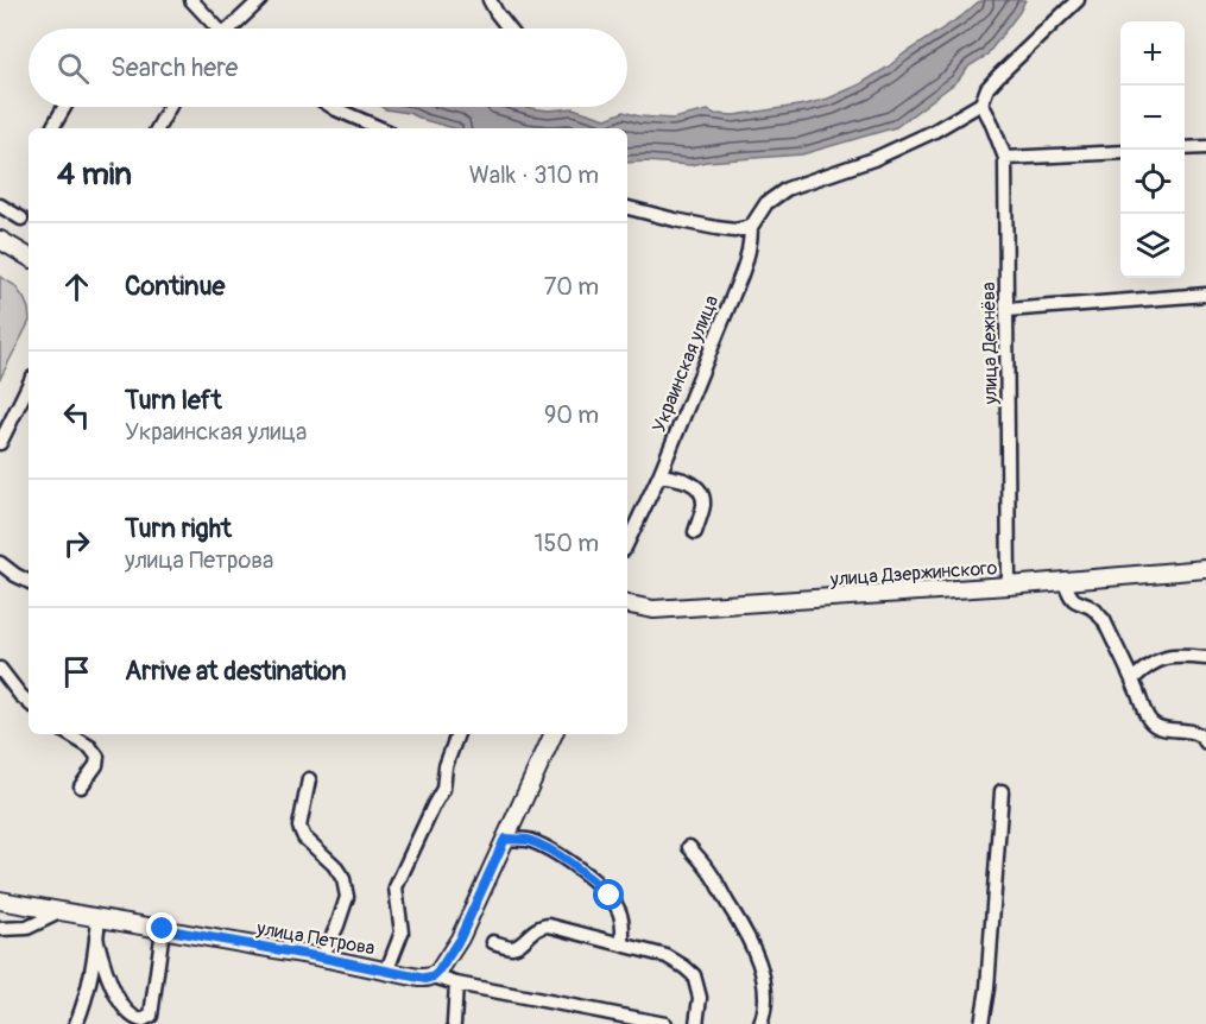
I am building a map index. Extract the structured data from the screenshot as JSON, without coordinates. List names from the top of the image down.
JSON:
{
  "streets": {
    "main road": ["улица Дзержинского", "улица Петрова"],
    "street": ["улица Дежнёва", "Украинская улица"]
  },
  "crossings": [
    ["улица Дежнёва", "улица Дзержинского"]
  ],
  "page": {
    "map_buttons": ["+", "−"],
    "search": "Search here",
    "heading": ["4 min", "Walk · 310 m"],
    "list": [
      ["Continue", "70 m"],
      ["Turn left", "Украинская улица", "90 m"],
      ["Turn right", "улица Петрова", "150 m"],
      "Arrive at destination"
    ]
  }
}
